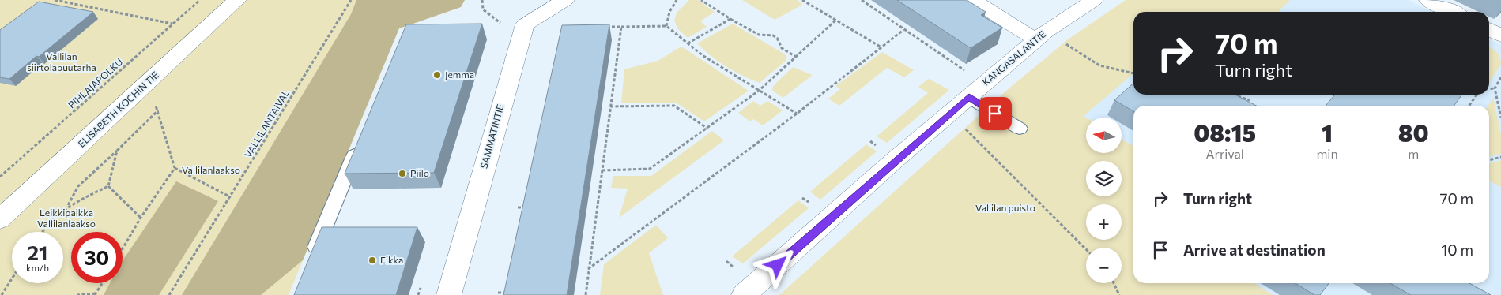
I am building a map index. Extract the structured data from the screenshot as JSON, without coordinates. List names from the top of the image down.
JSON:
{
  "streets": {
    "street": ["KANGASALANTIE", "ELISABETH KOCHIN TIE", "SAMMATINTIE"],
    "path": ["PIHLAJAPOLKU", "VALLILANTAIVAL"]
  },
  "parks": [
    "Vallilan siirtolapuutarha",
    "Vallilanlaakso",
    "Vallilan puisto",
    "Leikkipaikka Vallilanlaakso"
  ],
  "places": ["Jemma", "Piilo", "Fikka"],
  "north": "left",
  "page": {
    "turn": ["70 m", "Turn right"],
    "eta": [
      "08:15",
      "Arrival",
      "1",
      "min",
      "80",
      "m"
    ],
    "map_buttons": ["+", "−"],
    "list": [
      {
        "name": "Turn right",
        "value": "70 m"
      },
      {
        "name": "Arrive at destination",
        "value": "10 m"
      }
    ],
    "speed": "21 km/h",
    "limit": "30"
  }
}
